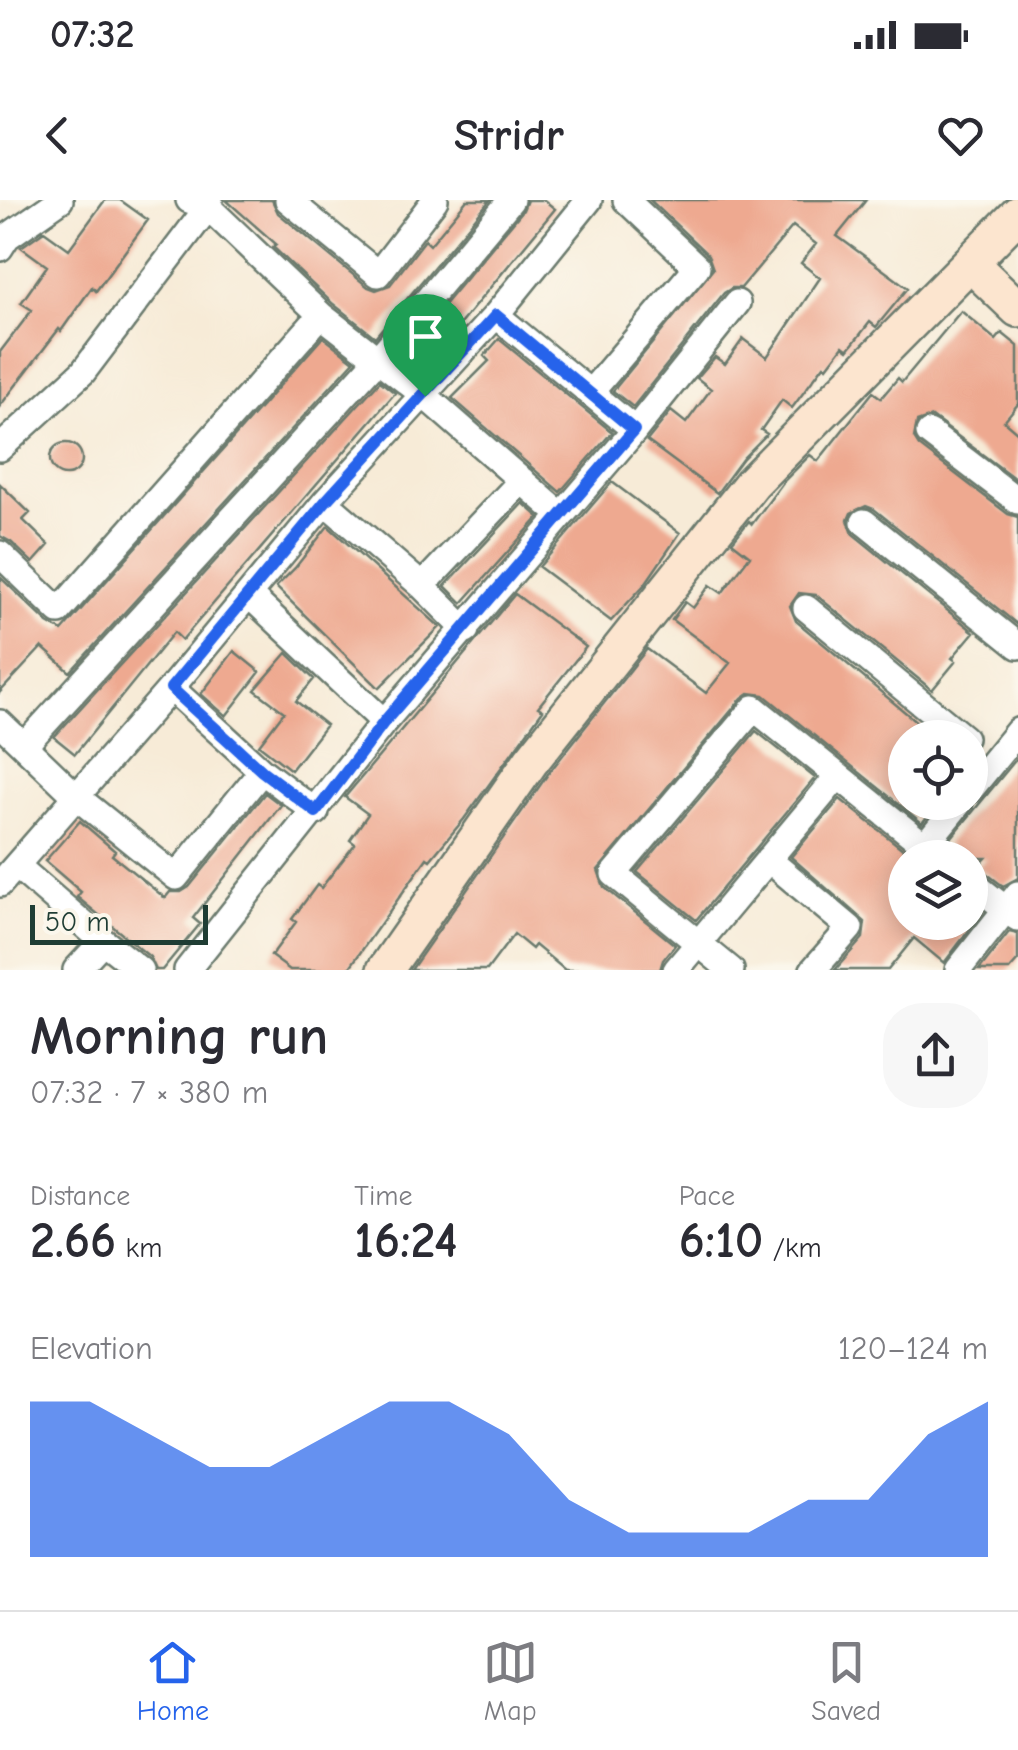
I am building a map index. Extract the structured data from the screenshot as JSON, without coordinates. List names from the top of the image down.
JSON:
{
  "scale_bar": "50 m",
  "page": {
    "status": "07:32",
    "header": "Stridr",
    "scale": "50 m",
    "heading": ["Morning run", "07:32 · 7 × 380 m"],
    "stats": [
      ["Distance", "2.66 km"],
      ["Time", "16:24"],
      ["Pace", "6:10 /km"]
    ],
    "chart": ["Elevation", "120–124 m"],
    "tabs": ["Home", "Map", "Saved"]
  }
}
